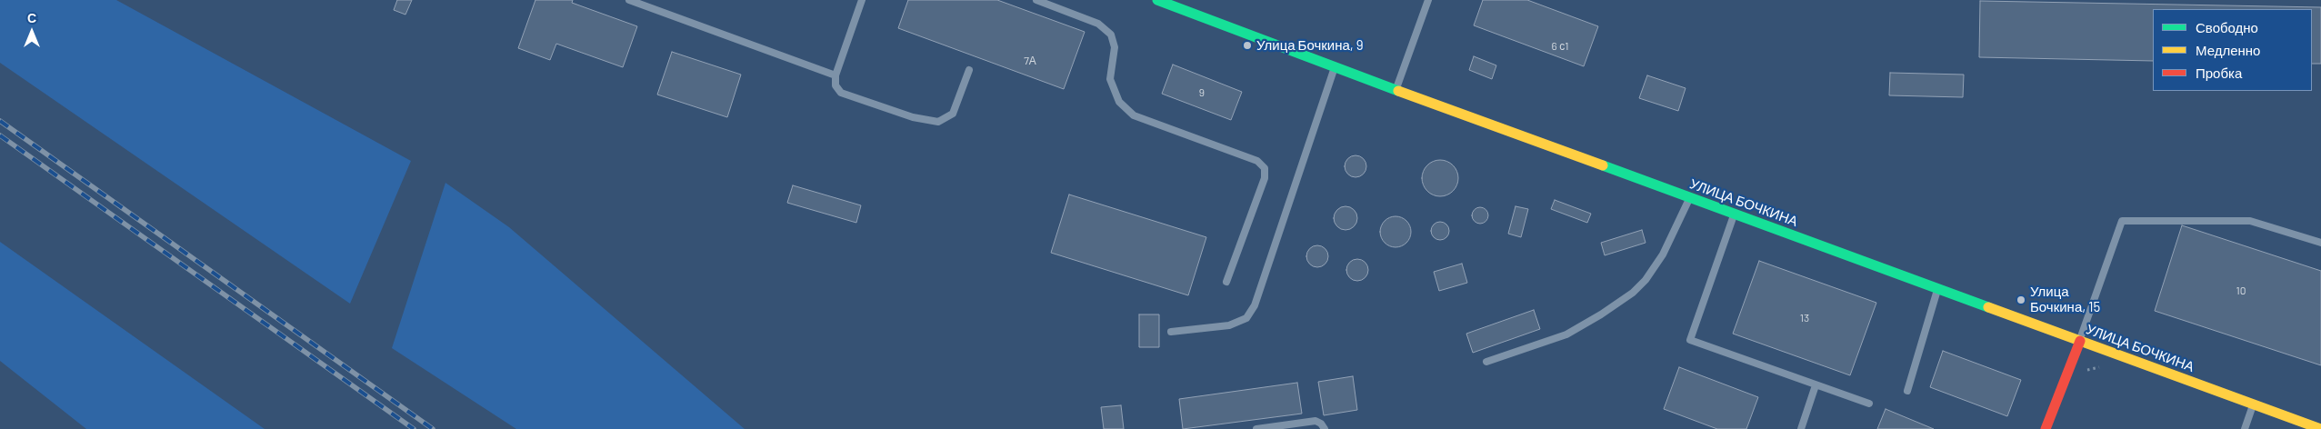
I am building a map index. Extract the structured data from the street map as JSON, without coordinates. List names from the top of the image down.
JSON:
{
  "streets": {
    "street": ["УЛИЦА БОЧКИНА"]
  },
  "places": ["Улица Бочкина, 9", "Улица Бочкина, 15"],
  "house_numbers": [
    "6 с1",
    "7А",
    "9",
    "10",
    "13"
  ],
  "legend": ["Свободно", "Медленно", "Пробка"],
  "north": "top"
}
